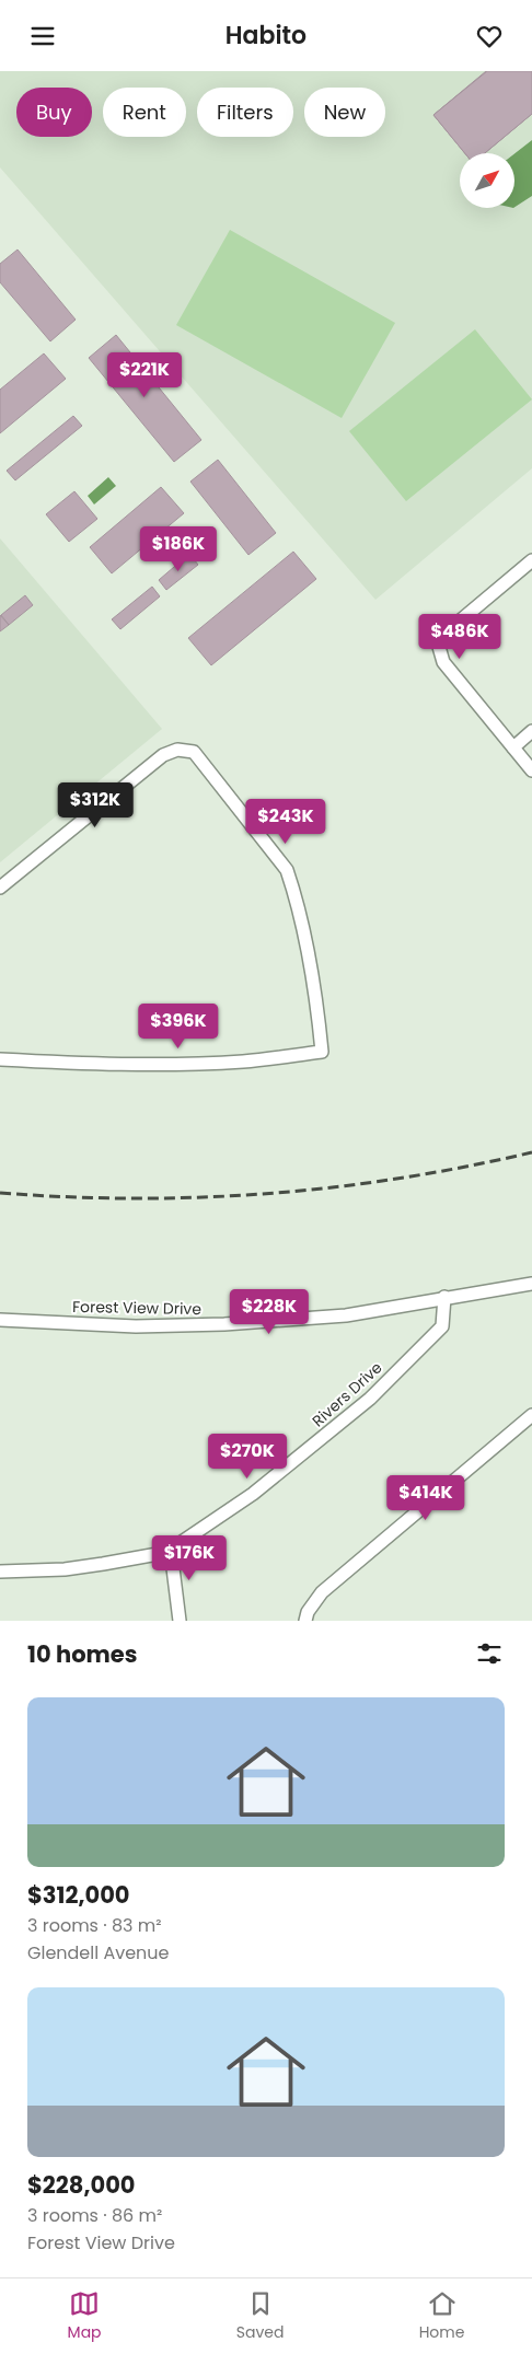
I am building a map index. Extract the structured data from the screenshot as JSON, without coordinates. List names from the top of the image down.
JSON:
{
  "streets": {
    "street": ["Forest View Drive", "Rivers Drive"]
  },
  "crossings": [
    ["Forest View Drive", "Rivers Drive"]
  ],
  "north": "top right",
  "page": {
    "header": "Habito",
    "chip": [
      "Buy",
      "Rent",
      "Filters",
      "New"
    ],
    "price": [
      "$221K",
      "$186K",
      "$486K",
      "$312K",
      "$243K",
      "$396K",
      "$228K",
      "$270K",
      "$414K",
      "$176K"
    ],
    "heading": "10 homes",
    "list": [
      {
        "name": "$312,000",
        "note": "3 rooms · 83 m² · Glendell Avenue"
      },
      {
        "name": "$228,000",
        "note": "3 rooms · 86 m² · Forest View Drive"
      }
    ],
    "tabs": ["Map", "Saved", "Home"]
  }
}
